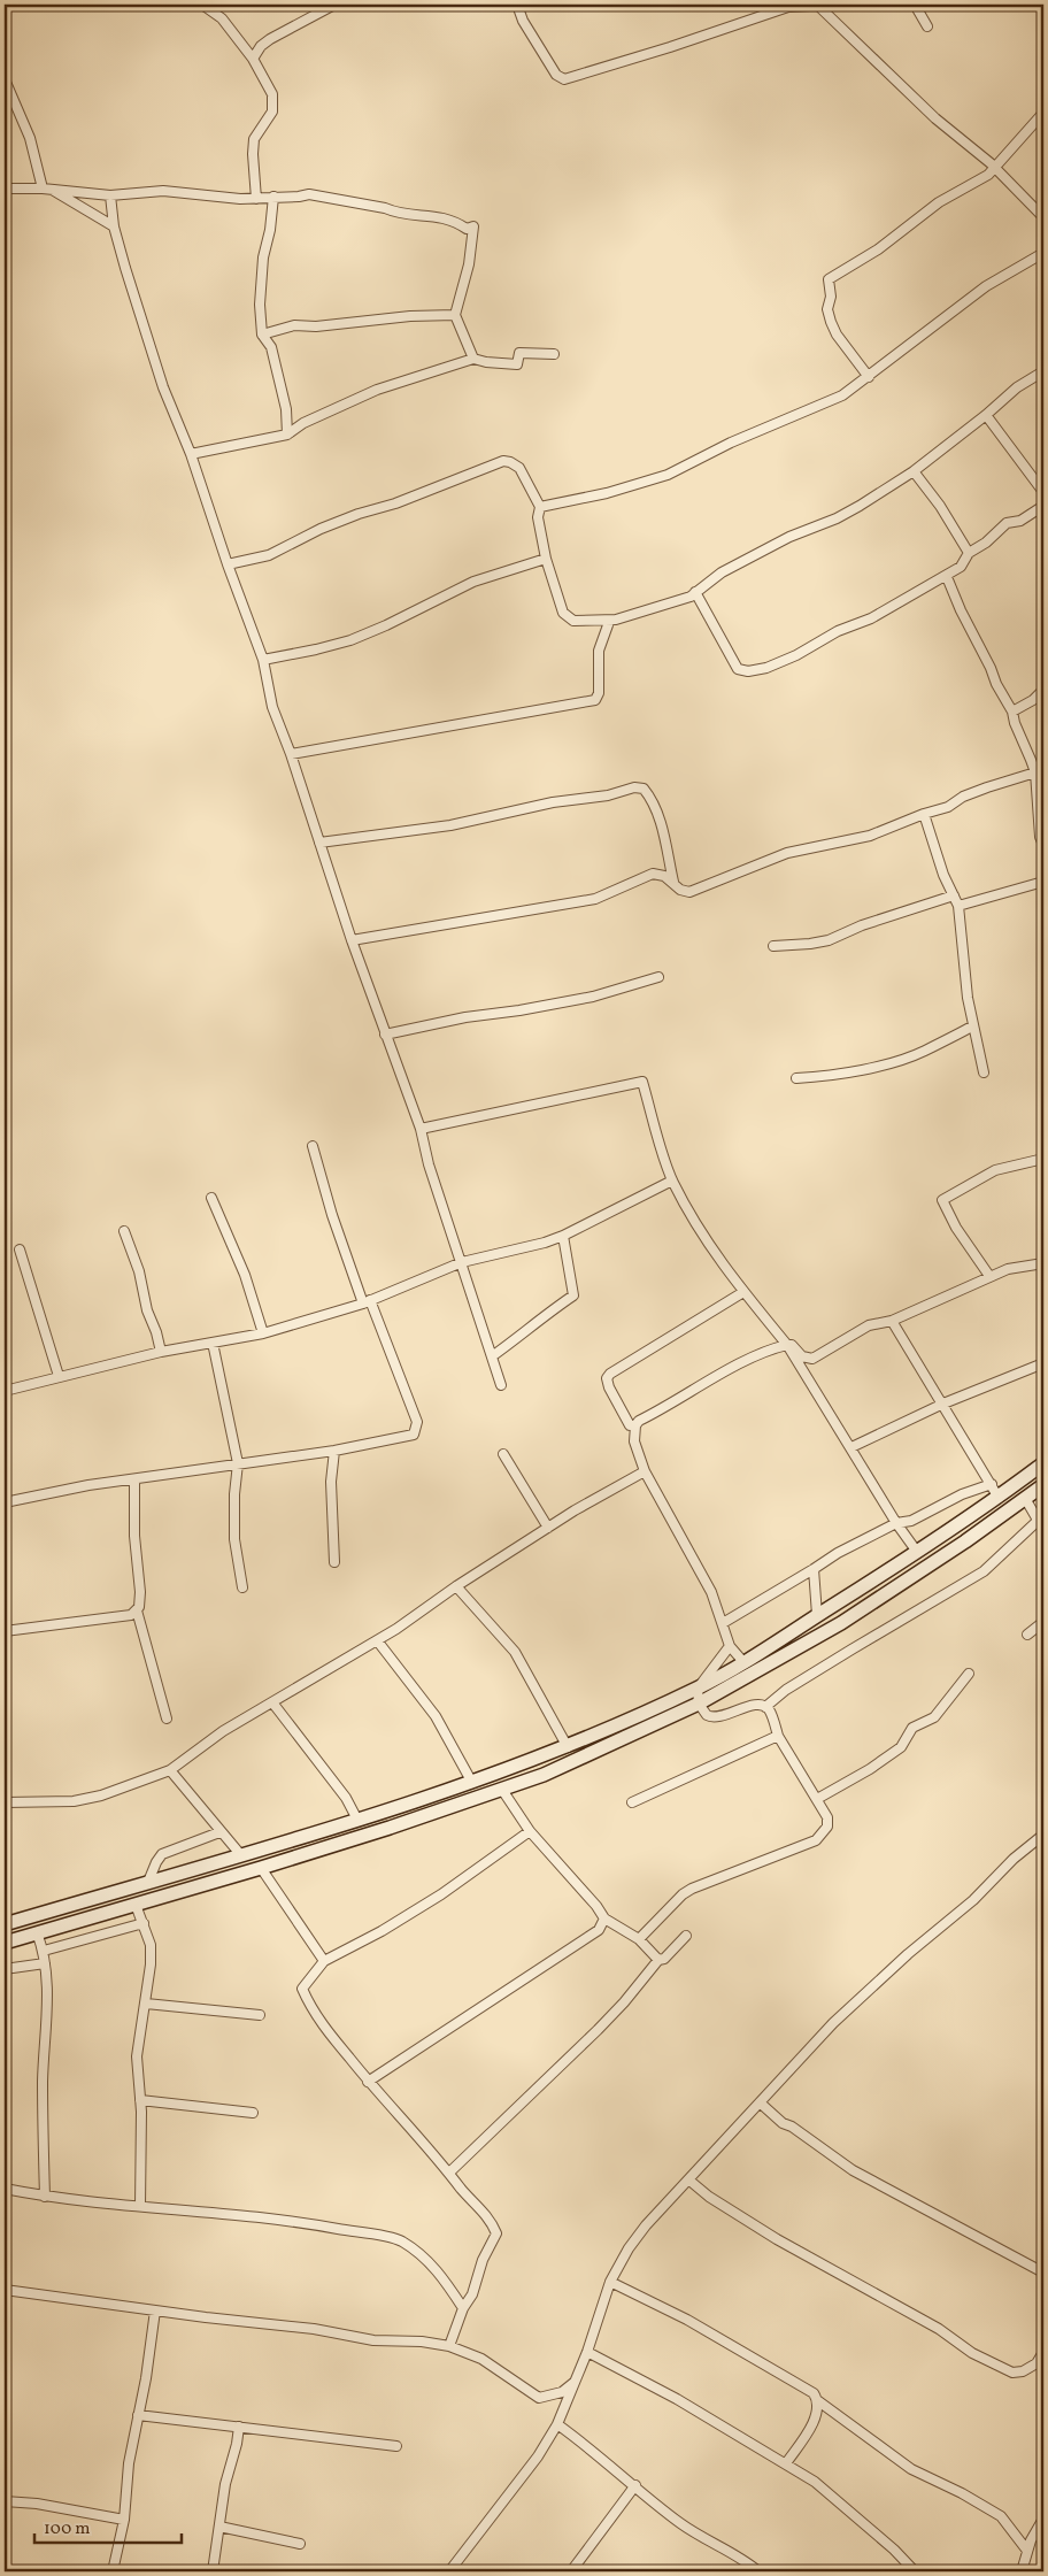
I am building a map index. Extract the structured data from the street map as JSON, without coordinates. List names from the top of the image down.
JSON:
{
  "scale_bar": "100 m"
}
